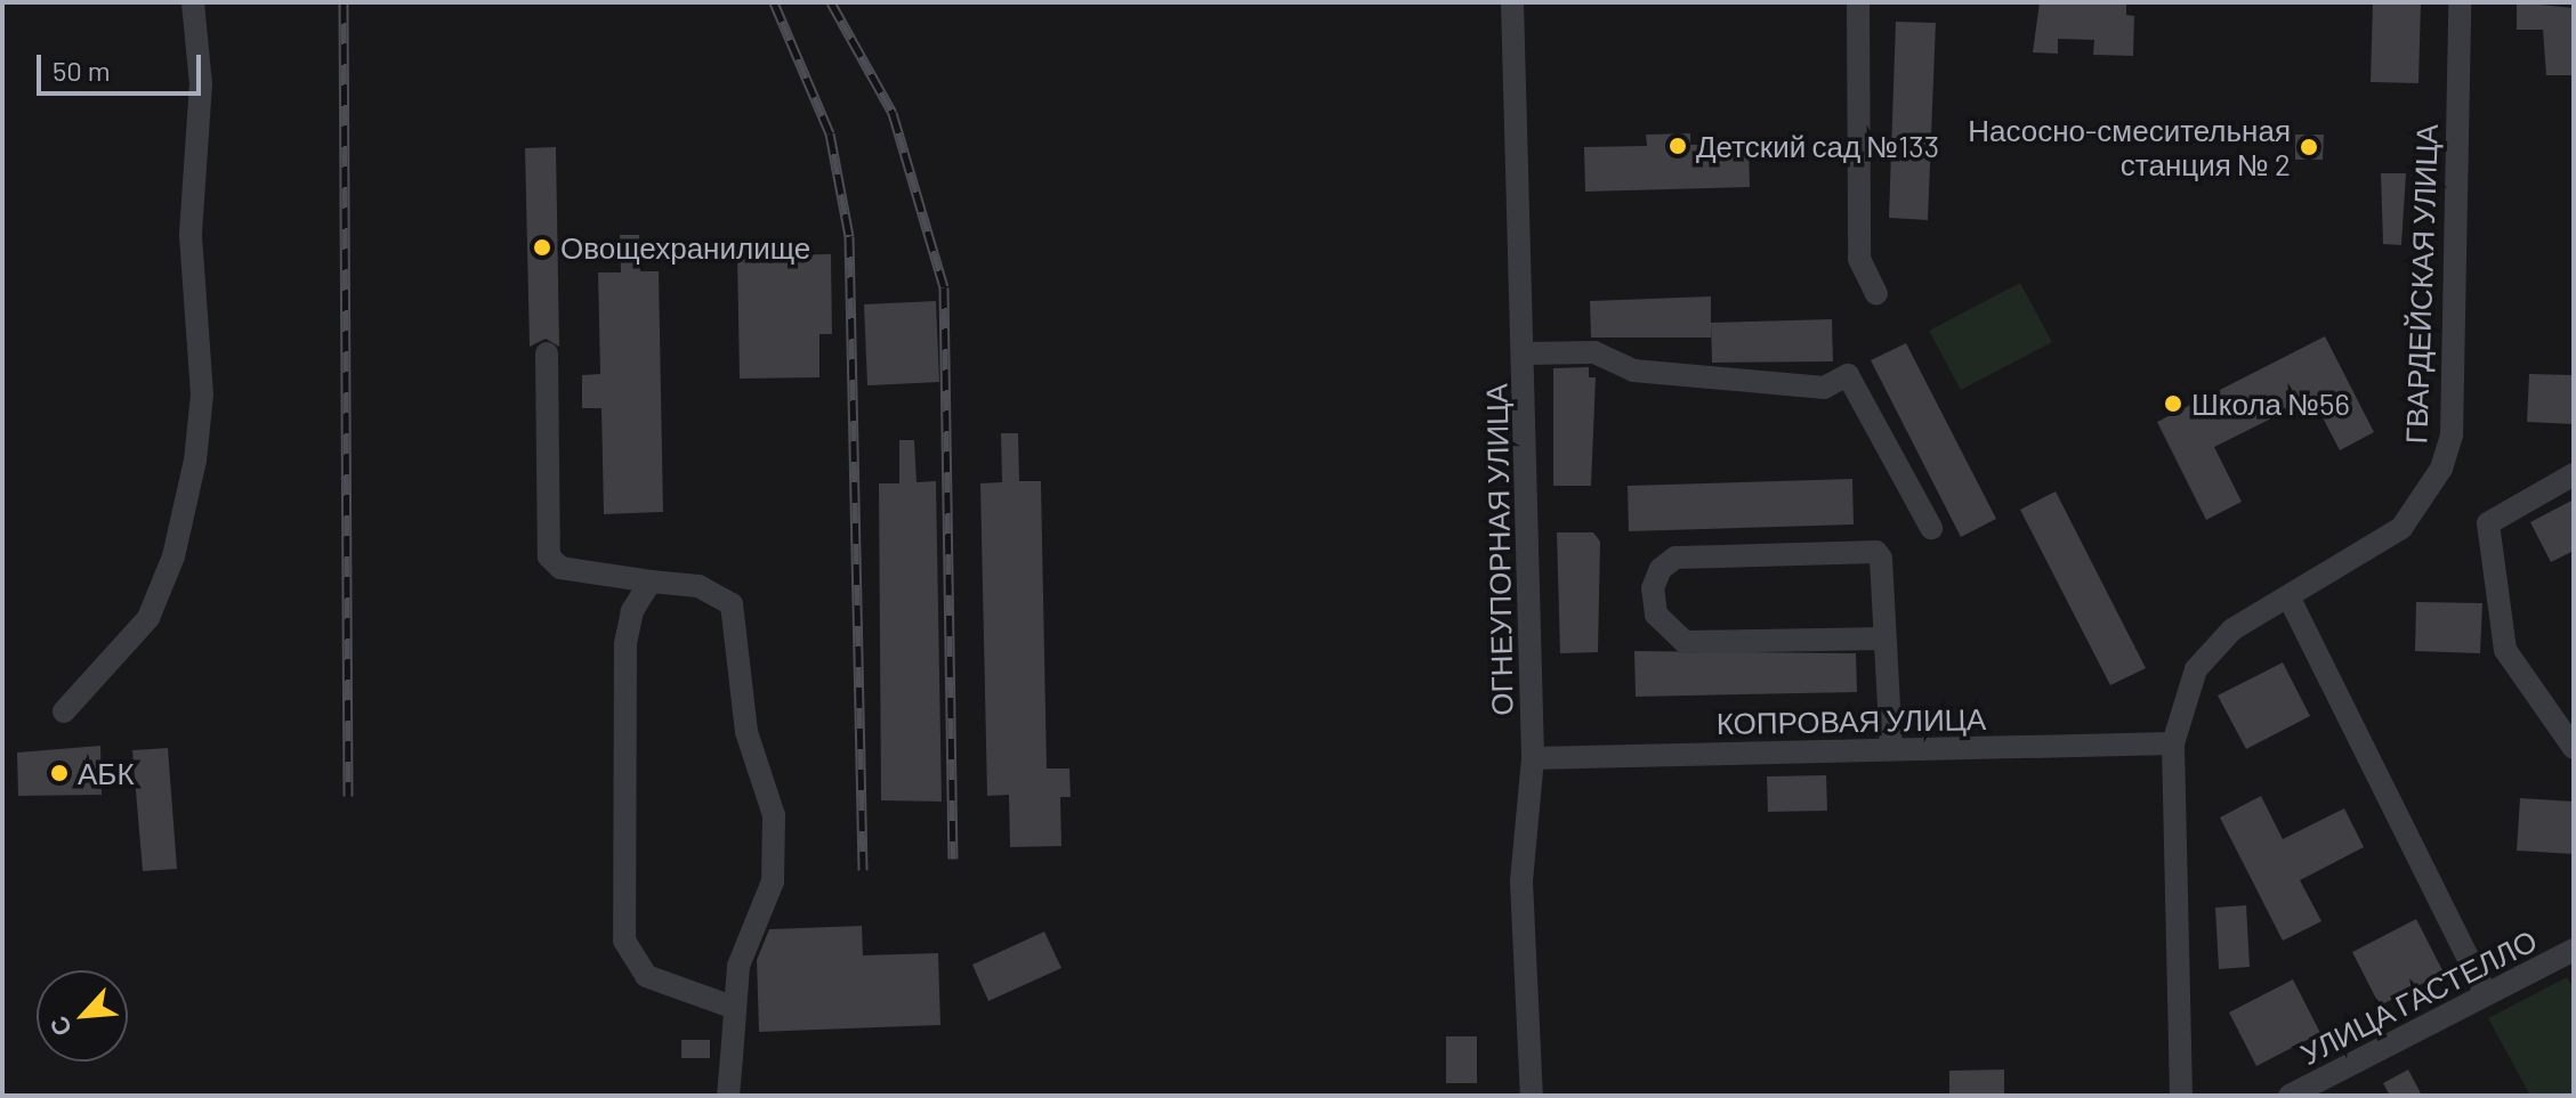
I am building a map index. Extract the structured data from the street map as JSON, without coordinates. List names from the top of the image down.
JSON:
{
  "streets": {
    "street": [
      "ГВАРДЕЙСКАЯ УЛИЦА",
      "ОГНЕУПОРНАЯ УЛИЦА",
      "КОПРОВАЯ УЛИЦА",
      "УЛИЦА ГАСТЕЛЛО"
    ]
  },
  "crossings": [
    ["ГВАРДЕЙСКАЯ УЛИЦА", "КОПРОВАЯ УЛИЦА"],
    ["ОГНЕУПОРНАЯ УЛИЦА", "КОПРОВАЯ УЛИЦА"]
  ],
  "places": [
    "Детский сад №133",
    "Насосно-смесительная станция № 2",
    "Овощехранилище",
    "Школа №56",
    "АБК"
  ],
  "scale_bar": "50 m",
  "north": "bottom left"
}
